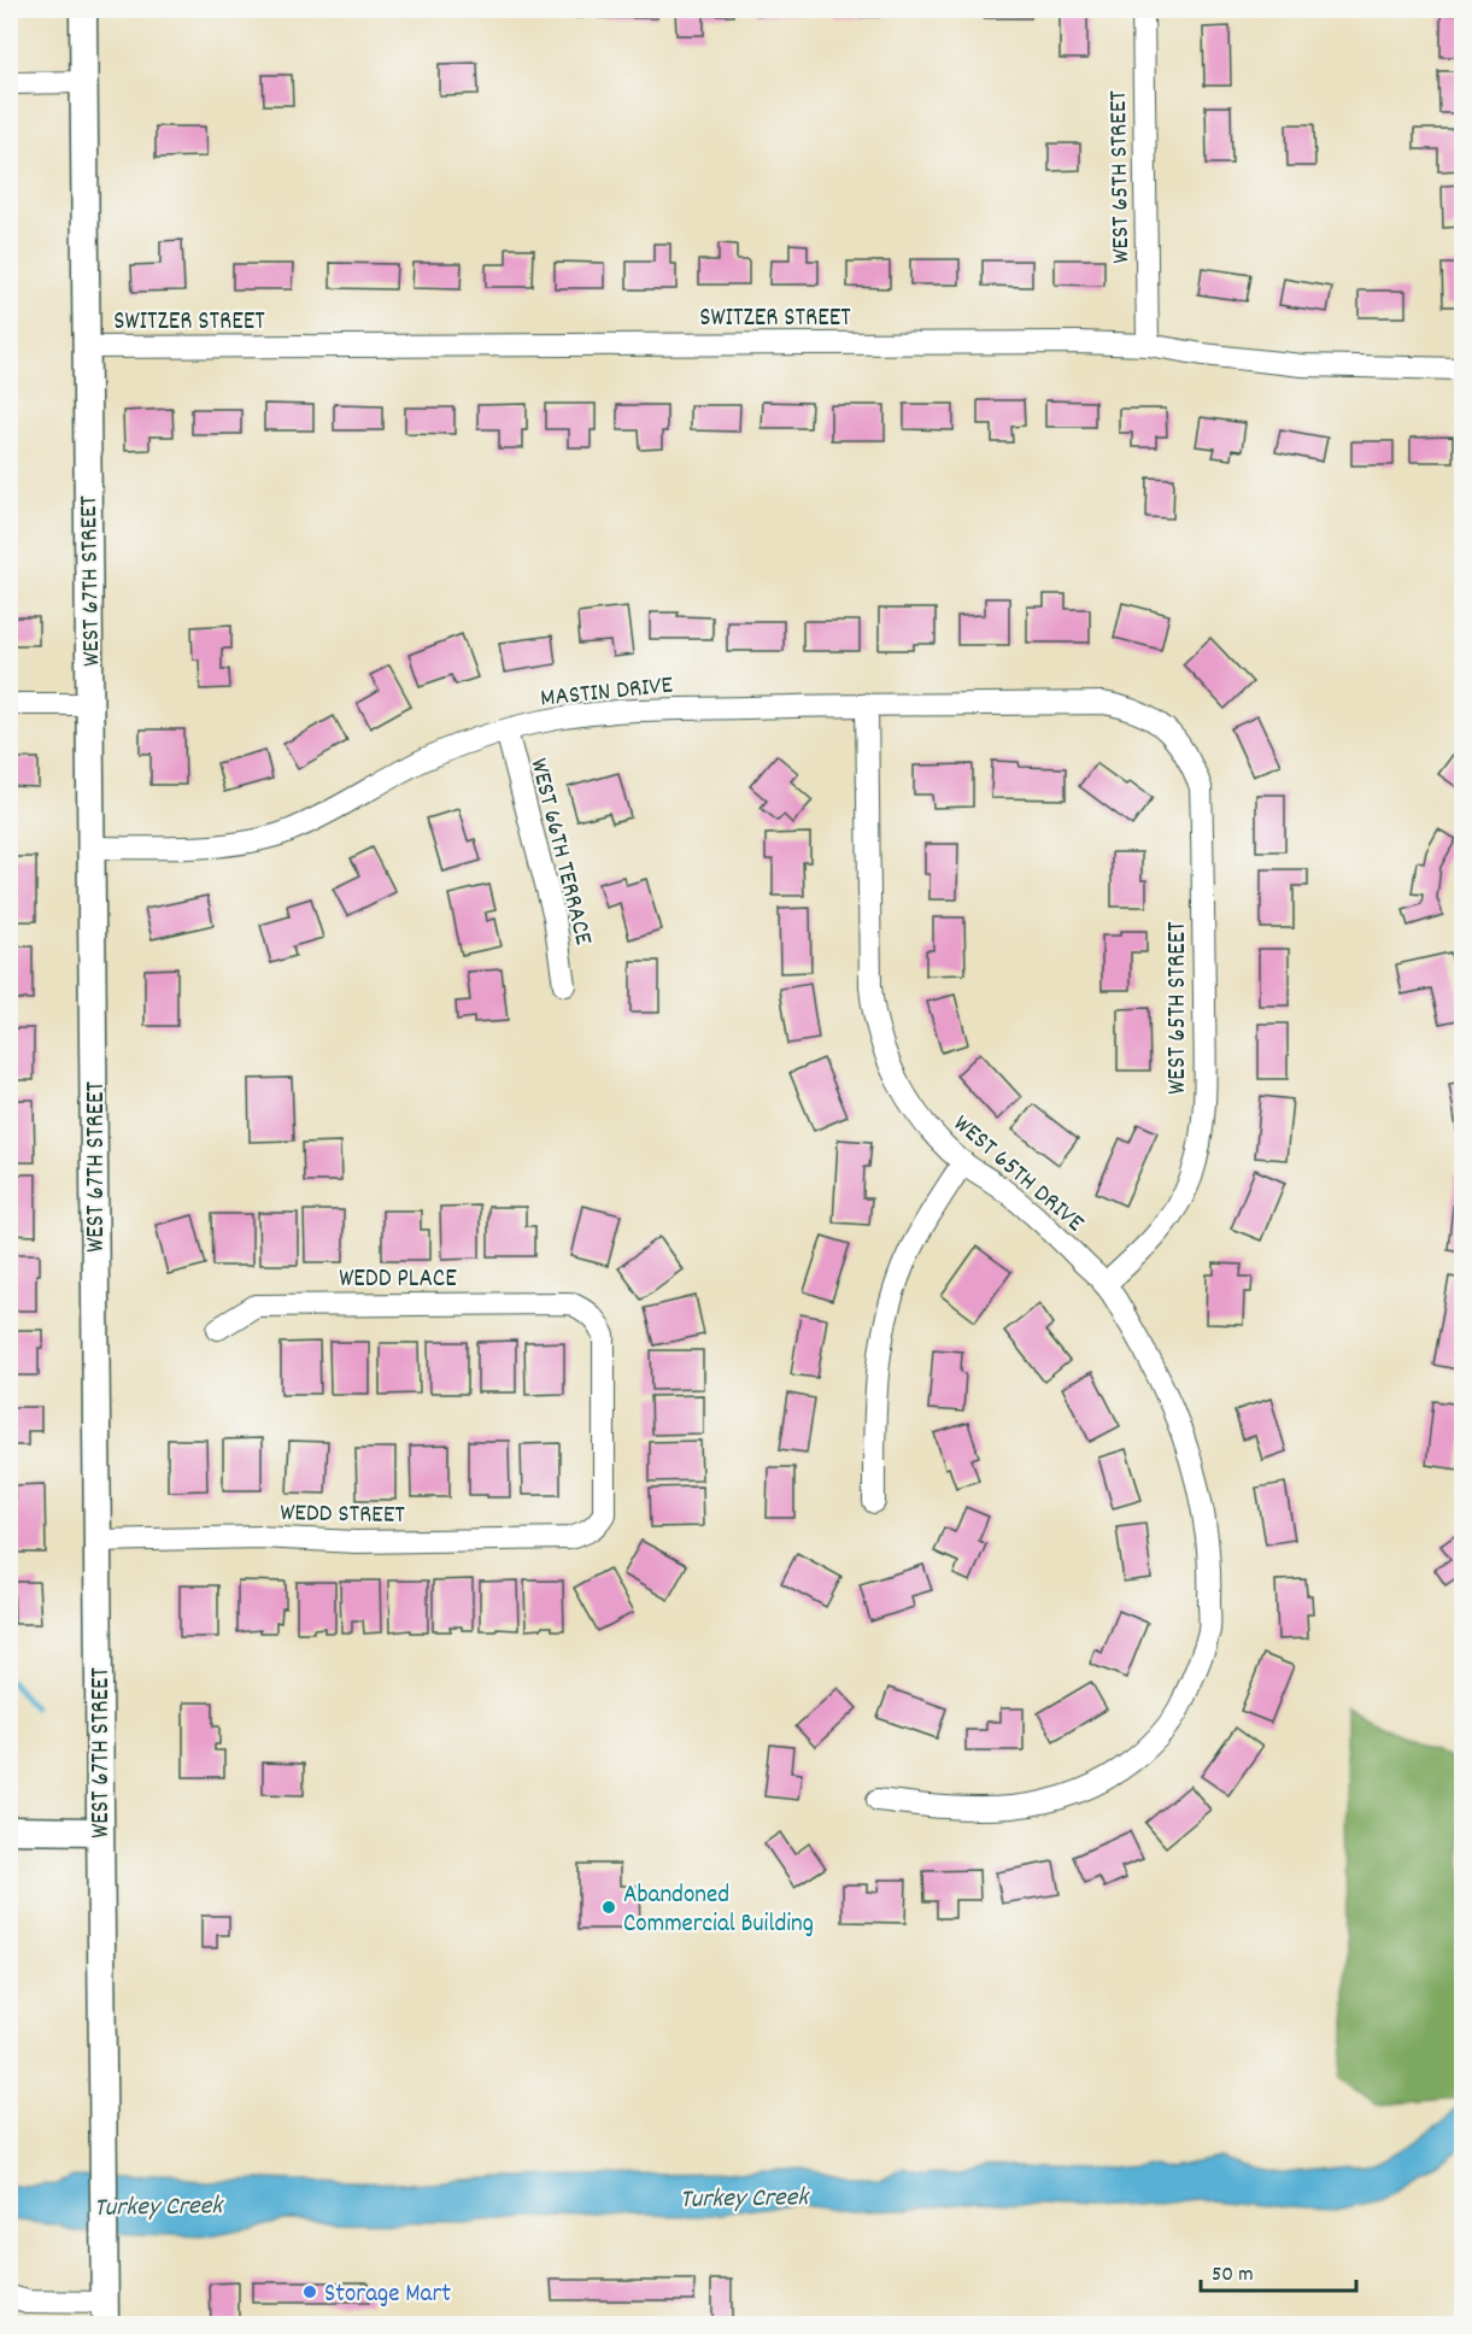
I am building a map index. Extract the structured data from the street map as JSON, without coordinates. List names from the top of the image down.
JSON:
{
  "streets": {
    "street": [
      "WEST 65TH STREET",
      "SWITZER STREET",
      "WEST 67TH STREET",
      "MASTIN DRIVE",
      "WEST 66TH TERRACE",
      "WEST 65TH DRIVE",
      "WEDD PLACE",
      "WEDD STREET"
    ]
  },
  "crossings": [
    ["WEST 65TH STREET", "SWITZER STREET"],
    ["WEST 65TH STREET", "MASTIN DRIVE"],
    ["WEST 65TH STREET", "WEST 65TH DRIVE"],
    ["SWITZER STREET", "WEST 67TH STREET"],
    ["WEST 67TH STREET", "MASTIN DRIVE"],
    ["WEST 67TH STREET", "WEDD STREET"],
    ["MASTIN DRIVE", "WEST 66TH TERRACE"],
    ["MASTIN DRIVE", "WEST 65TH DRIVE"],
    ["WEDD PLACE", "WEDD STREET"]
  ],
  "water": ["Turkey Creek"],
  "places": ["Abandoned Commercial Building", "Storage Mart"],
  "scale_bar": "50 m"
}
